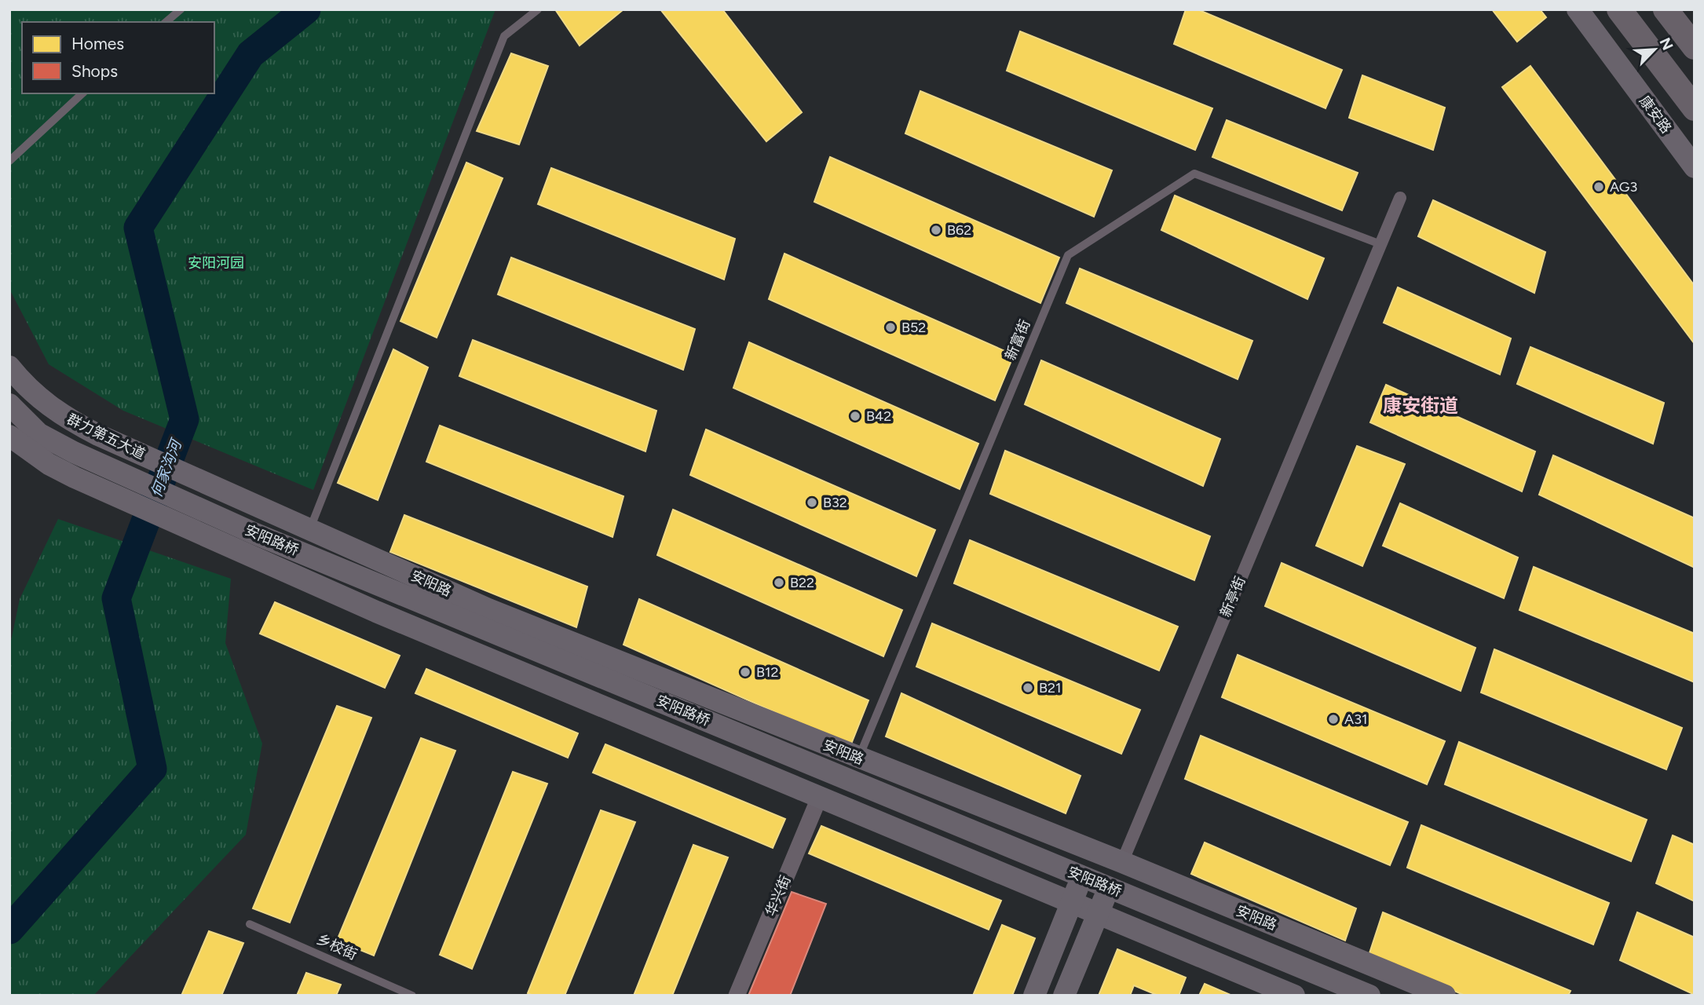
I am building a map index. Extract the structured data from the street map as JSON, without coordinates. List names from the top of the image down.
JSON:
{
  "streets": {
    "main road": [
      "康安路",
      "群力第五大道",
      "安阳路桥",
      "安阳路",
      "新亭街"
    ],
    "street": ["华兴街"],
    "lane": ["新富街", "乡校街"]
  },
  "crossings": [
    ["新富街", "安阳路"],
    ["新富街", "新亭街"],
    ["群力第五大道", "安阳路"],
    ["安阳路", "新亭街"]
  ],
  "districts": ["康安街道"],
  "water": ["何家沟河"],
  "parks": ["安阳河园"],
  "places": [
    "AG3",
    "B62",
    "B52",
    "B42",
    "B32",
    "B22",
    "B12",
    "B21",
    "A31"
  ],
  "legend": ["Homes", "Shops"],
  "north": "top right"
}
